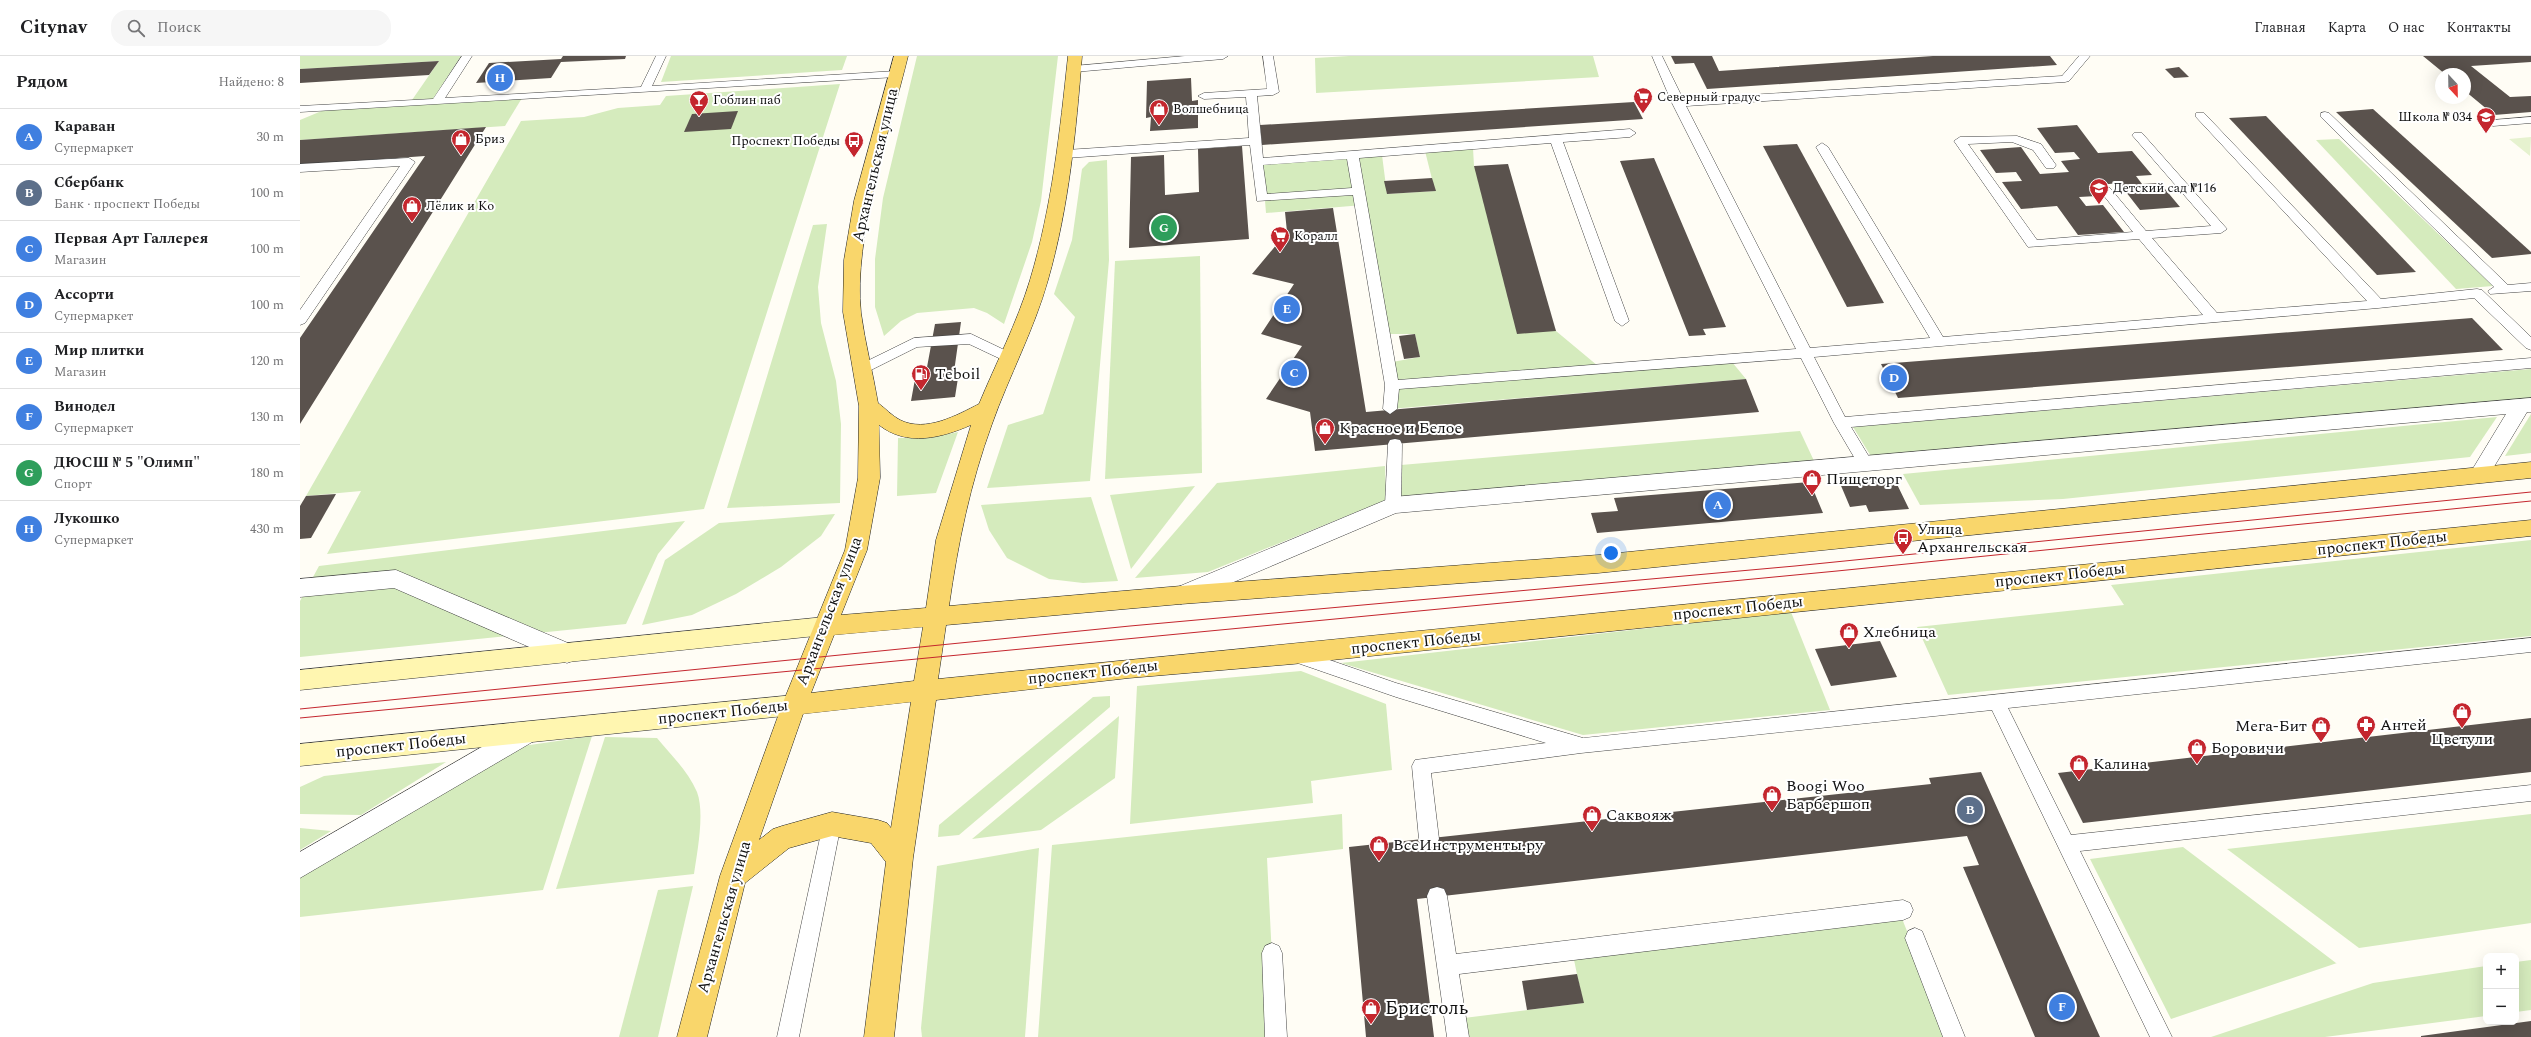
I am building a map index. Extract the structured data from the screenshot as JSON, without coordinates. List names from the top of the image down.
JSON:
{
  "streets": {
    "main road": ["Архангельская улица", "проспект Победы"]
  },
  "crossings": [
    ["Архангельская улица", "проспект Победы"]
  ],
  "places": {
    "supermarket": ["Северный градус", "Коралл"],
    "bar": ["Гоблин паб"],
    "shop": [
      "Волшебница",
      "Бриз",
      "Лёлик и Ко",
      "Красное и Белое",
      "Пищеторг",
      "Хлебница",
      "Цветули",
      "Мега-Бит",
      "Боровичи",
      "Калина",
      "Boogi Woo Барбершоп",
      "Саквояж",
      "ВсеИнструменты.ру",
      "Бристоль"
    ],
    "school or university": ["Школа № 034", "Детский сад №116"],
    "bus stop": ["Проспект Победы", "Улица Архангельская"],
    "fuel station": ["Teboil"],
    "pharmacy": ["Антей"]
  },
  "north": "bottom",
  "page": {
    "header": "Citynav",
    "search": "Поиск",
    "nav": [
      "Главная",
      "Карта",
      "О нас",
      "Контакты"
    ],
    "heading": ["Рядом", "Найдено: 8"],
    "pins": [
      "H",
      "G",
      "E",
      "C",
      "D",
      "A",
      "B",
      "F"
    ],
    "list": [
      {
        "mark": "A",
        "name": "Караван",
        "note": "Супермаркет",
        "value": "30 m"
      },
      {
        "mark": "B",
        "name": "Сбербанк",
        "note": "Банк · проспект Победы",
        "value": "100 m"
      },
      {
        "mark": "C",
        "name": "Первая Арт Галлерея",
        "note": "Магазин",
        "value": "100 m"
      },
      {
        "mark": "D",
        "name": "Ассорти",
        "note": "Супермаркет",
        "value": "100 m"
      },
      {
        "mark": "E",
        "name": "Мир плитки",
        "note": "Магазин",
        "value": "120 m"
      },
      {
        "mark": "F",
        "name": "Винодел",
        "note": "Супермаркет",
        "value": "130 m"
      },
      {
        "mark": "G",
        "name": "ДЮСШ № 5 \"Олимп\"",
        "note": "Спорт",
        "value": "180 m"
      },
      {
        "mark": "H",
        "name": "Лукошко",
        "note": "Супермаркет",
        "value": "430 m"
      }
    ],
    "map_buttons": ["+", "−"]
  }
}
